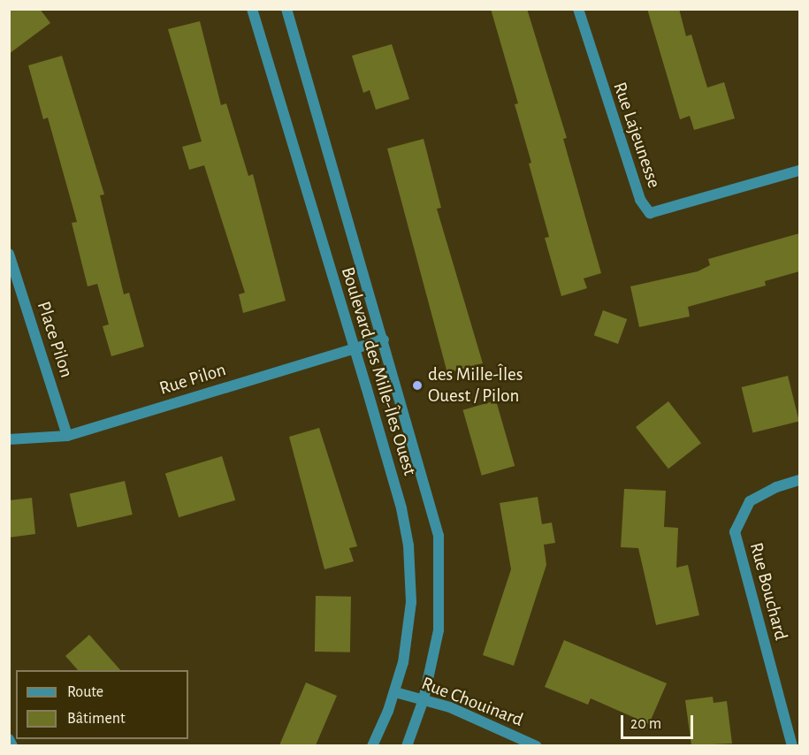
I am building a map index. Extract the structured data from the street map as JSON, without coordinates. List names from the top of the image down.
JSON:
{
  "streets": {
    "street": [
      "Rue Lajeunesse",
      "Place Pilon",
      "Boulevard des Mille-Îles Ouest",
      "Rue Pilon",
      "Rue Bouchard",
      "Rue Chouinard"
    ]
  },
  "crossings": [
    ["Place Pilon", "Rue Pilon"],
    ["Boulevard des Mille-Îles Ouest", "Rue Pilon"],
    ["Boulevard des Mille-Îles Ouest", "Rue Chouinard"]
  ],
  "places": ["des Mille-Îles Ouest / Pilon"],
  "legend": ["Route", "Bâtiment"],
  "scale_bar": "20 m"
}
